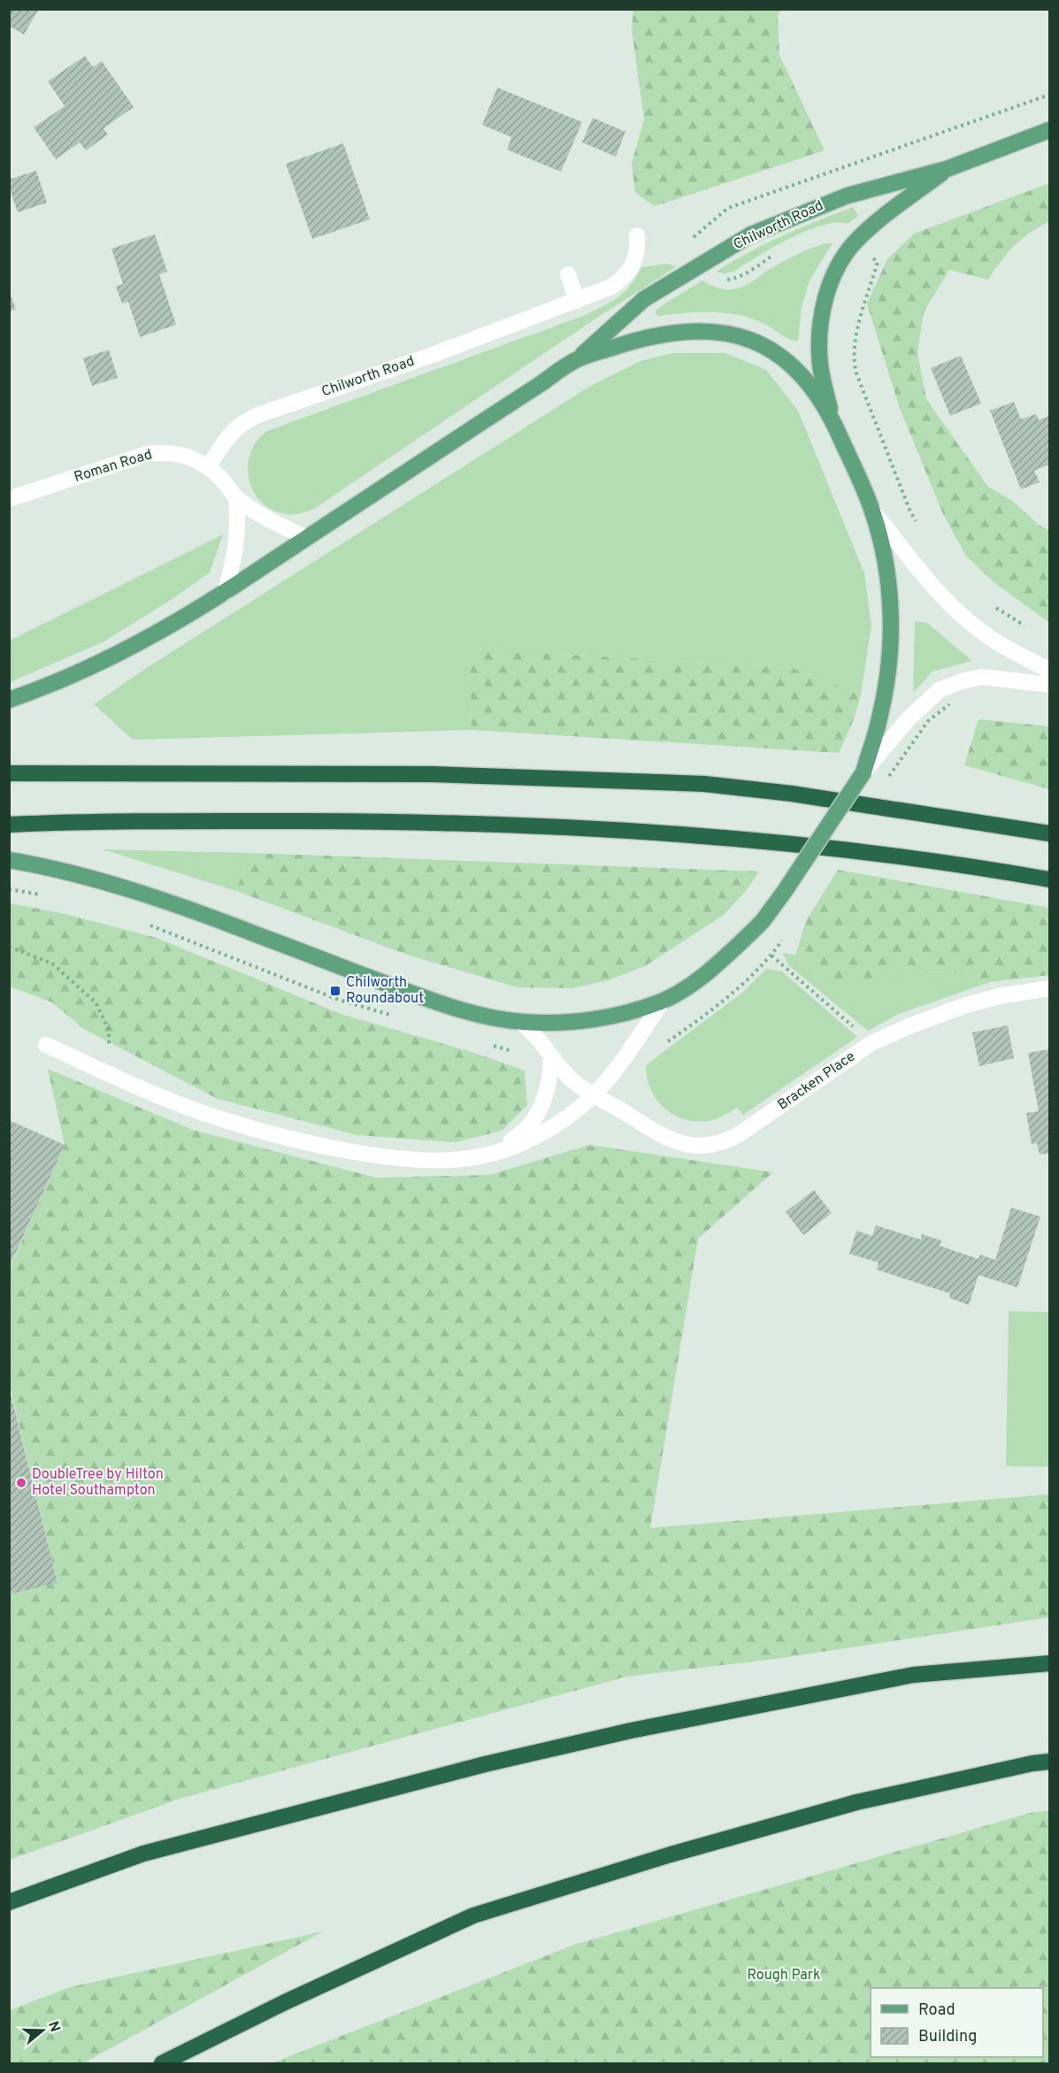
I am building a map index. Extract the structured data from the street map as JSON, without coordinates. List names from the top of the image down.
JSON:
{
  "streets": {
    "main road": ["Chilworth Road"],
    "street": ["Roman Road", "Bracken Place"]
  },
  "crossings": [
    ["Chilworth Road", "Roman Road"]
  ],
  "parks": ["Rough Park"],
  "places": {
    "transit": ["Chilworth Roundabout"],
    "other": ["DoubleTree by Hilton Hotel Southampton"]
  },
  "legend": ["Road", "Building"],
  "north": "right"
}
